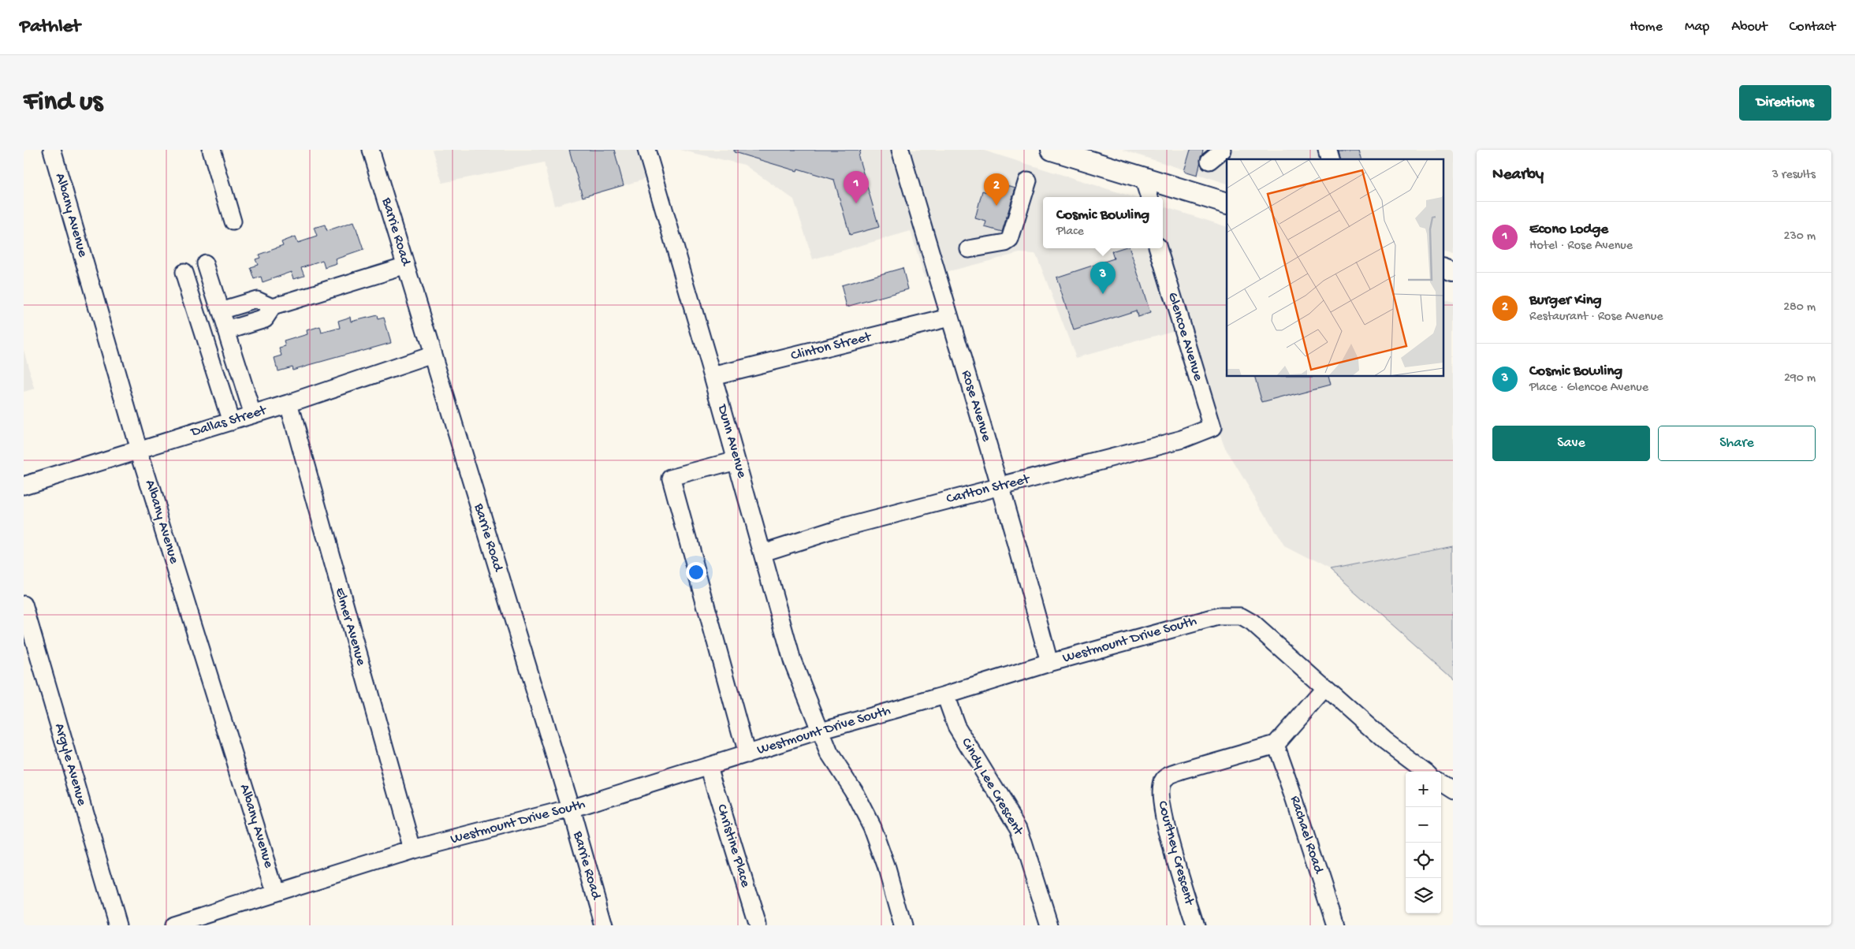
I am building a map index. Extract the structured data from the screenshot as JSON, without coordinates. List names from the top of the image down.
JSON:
{
  "streets": {
    "street": [
      "Albany Avenue",
      "Barrie Road",
      "Glencoe Avenue",
      "Clinton Street",
      "Rose Avenue",
      "Dallas Street",
      "Dunn Avenue",
      "Carlton Street",
      "Elmer Avenue",
      "Westmount Drive South",
      "Argyle Avenue",
      "Cindy Lee Crescent",
      "Rachael Road",
      "Christine Place",
      "Courtney Crescent"
    ]
  },
  "crossings": [
    ["Albany Avenue", "Dallas Street"],
    ["Albany Avenue", "Westmount Drive South"],
    ["Barrie Road", "Dallas Street"],
    ["Barrie Road", "Westmount Drive South"],
    ["Glencoe Avenue", "Carlton Street"],
    ["Clinton Street", "Rose Avenue"],
    ["Clinton Street", "Dunn Avenue"],
    ["Rose Avenue", "Carlton Street"],
    ["Rose Avenue", "Westmount Drive South"],
    ["Dallas Street", "Elmer Avenue"],
    ["Dunn Avenue", "Carlton Street"],
    ["Dunn Avenue", "Westmount Drive South"],
    ["Elmer Avenue", "Westmount Drive South"],
    ["Westmount Drive South", "Cindy Lee Crescent"],
    ["Westmount Drive South", "Christine Place"],
    ["Rachael Road", "Courtney Crescent"]
  ],
  "page": {
    "header": "Pathlet",
    "nav": [
      "Home",
      "Map",
      "About",
      "Contact"
    ],
    "buttons": [
      "Directions",
      ["Save", "Share"]
    ],
    "title": "Find us",
    "heading": ["Nearby", "3 results"],
    "pins": ["1", "2", "3"],
    "popup": ["Cosmic Bowling", "Place"],
    "list": [
      {
        "mark": "1",
        "name": "Econo Lodge",
        "note": "Hotel · Rose Avenue",
        "value": "230 m"
      },
      {
        "mark": "2",
        "name": "Burger King",
        "note": "Restaurant · Rose Avenue",
        "value": "280 m"
      },
      {
        "mark": "3",
        "name": "Cosmic Bowling",
        "note": "Place · Glencoe Avenue",
        "value": "290 m"
      }
    ],
    "map_buttons": ["+", "−"]
  }
}
